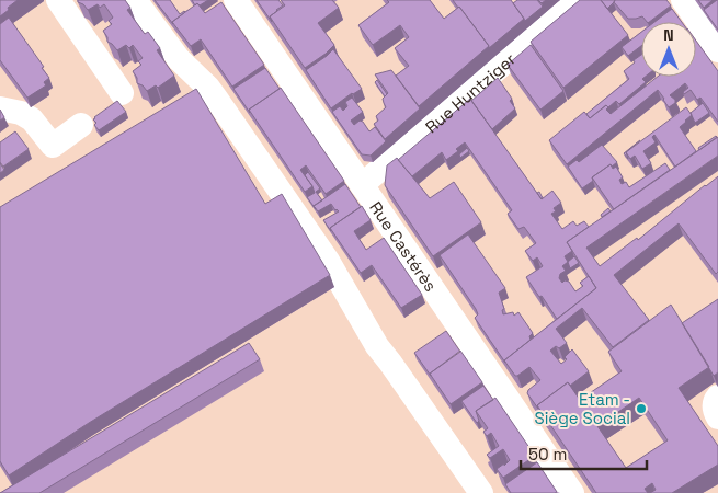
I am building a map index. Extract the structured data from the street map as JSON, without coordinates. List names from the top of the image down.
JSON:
{
  "streets": {
    "street": ["Rue Huntziger", "Rue Castérès"]
  },
  "crossings": [
    ["Rue Huntziger", "Rue Castérès"]
  ],
  "places": ["Etam - Siège Social"],
  "scale_bar": "50 m",
  "north": "top"
}
